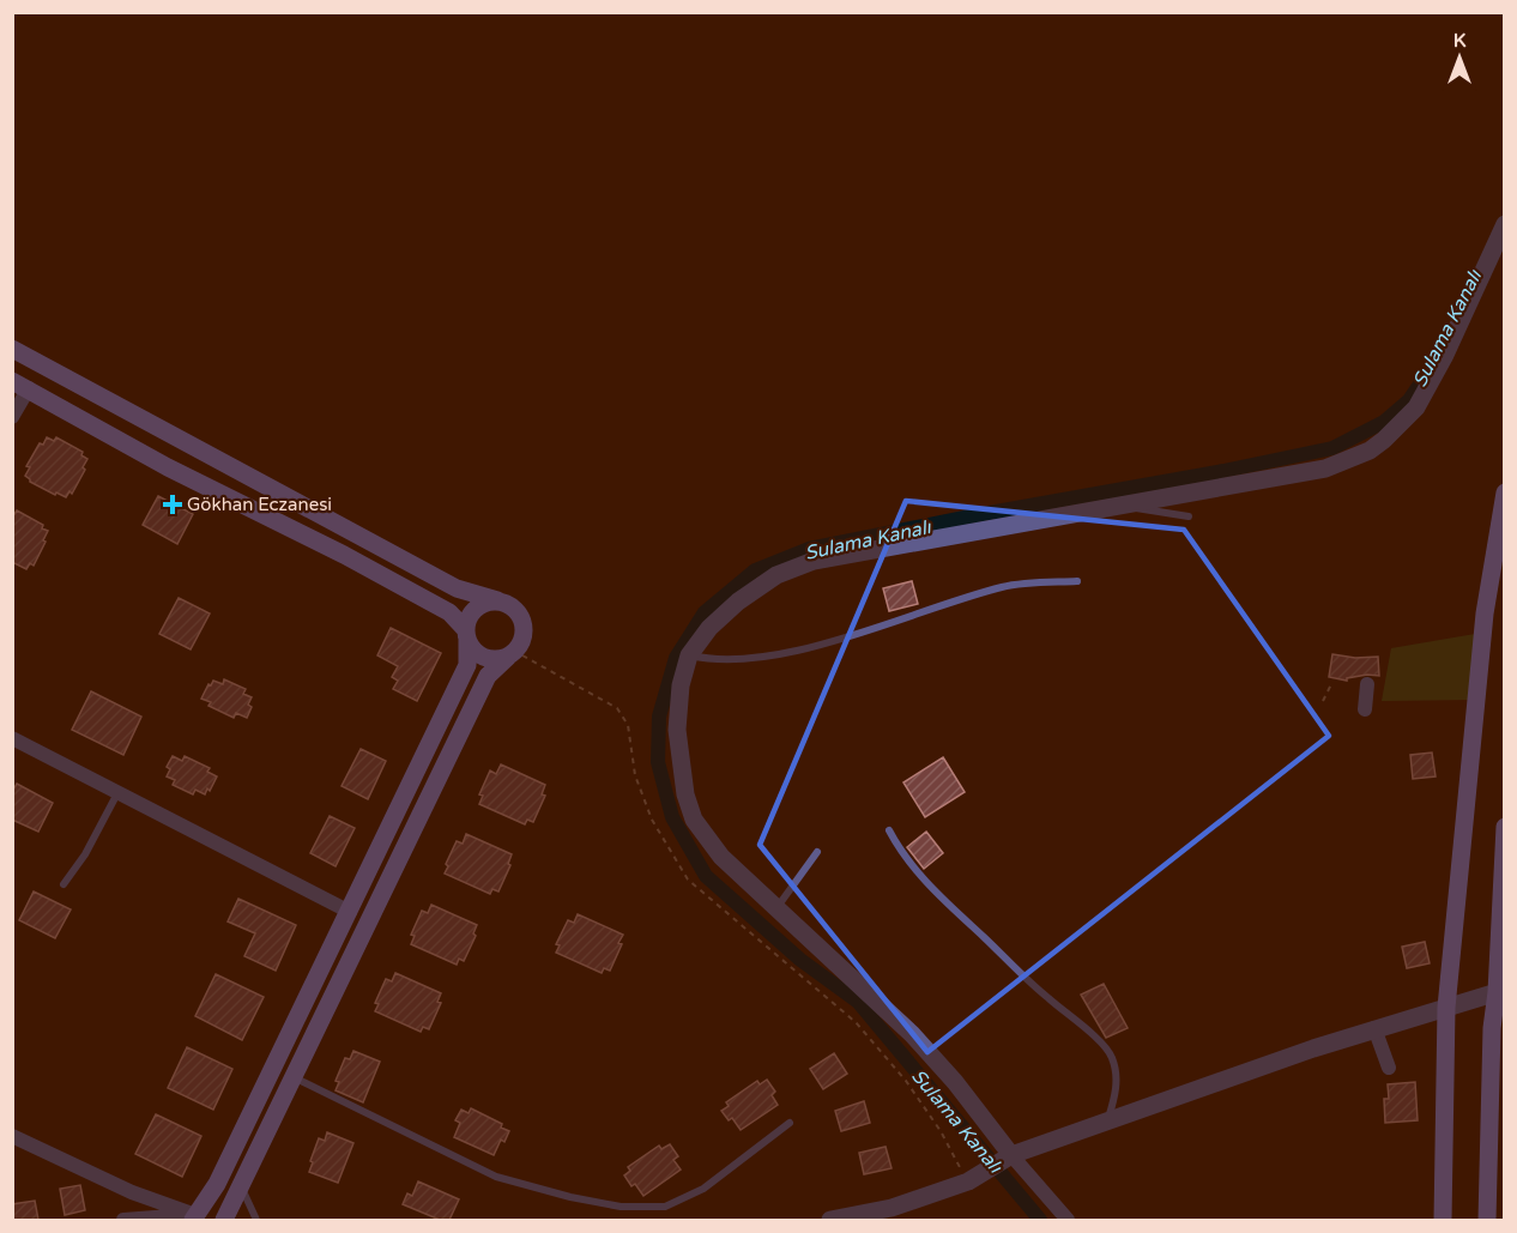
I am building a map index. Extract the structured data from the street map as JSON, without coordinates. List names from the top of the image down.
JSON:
{
  "water": ["Sulama Kanalı"],
  "places": {
    "health": ["Gökhan Eczanesi"]
  },
  "north": "top"
}
